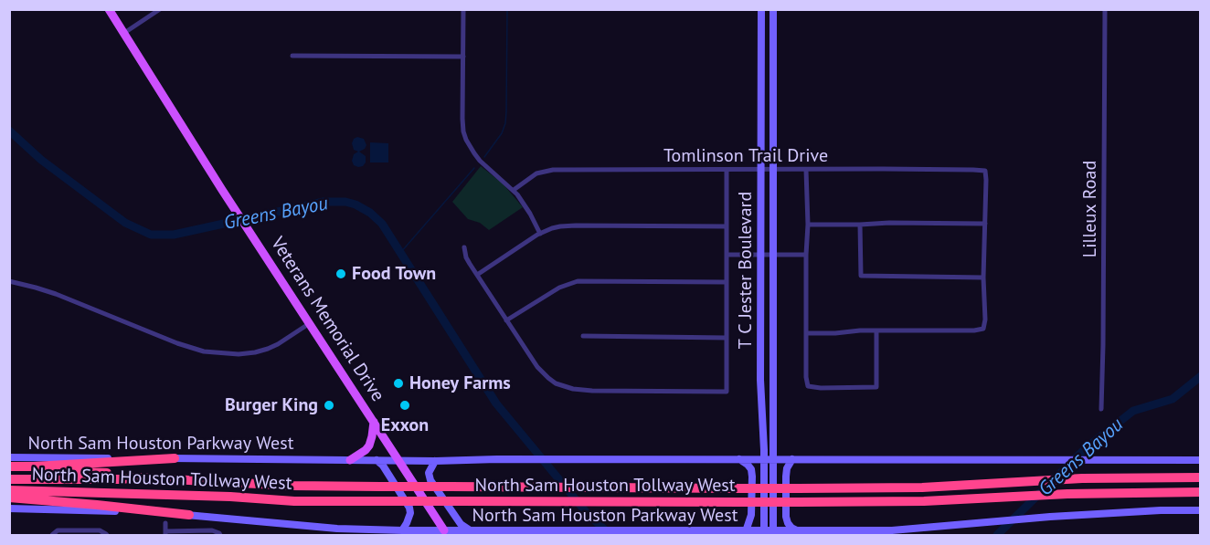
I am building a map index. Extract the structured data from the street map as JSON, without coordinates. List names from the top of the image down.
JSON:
{
  "streets": {
    "highway": ["North Sam Houston Tollway West"],
    "main road": ["T C Jester Boulevard", "Veterans Memorial Drive", "North Sam Houston Parkway West"],
    "street": ["Tomlinson Trail Drive", "Lilleux Road"]
  },
  "crossings": [
    ["Tomlinson Trail Drive", "T C Jester Boulevard"],
    ["T C Jester Boulevard", "North Sam Houston Parkway West"],
    ["Veterans Memorial Drive", "North Sam Houston Parkway West"]
  ],
  "water": ["Greens Bayou"],
  "places": [
    "Food Town",
    "Honey Farms",
    "Burger King",
    "Exxon"
  ]
}
